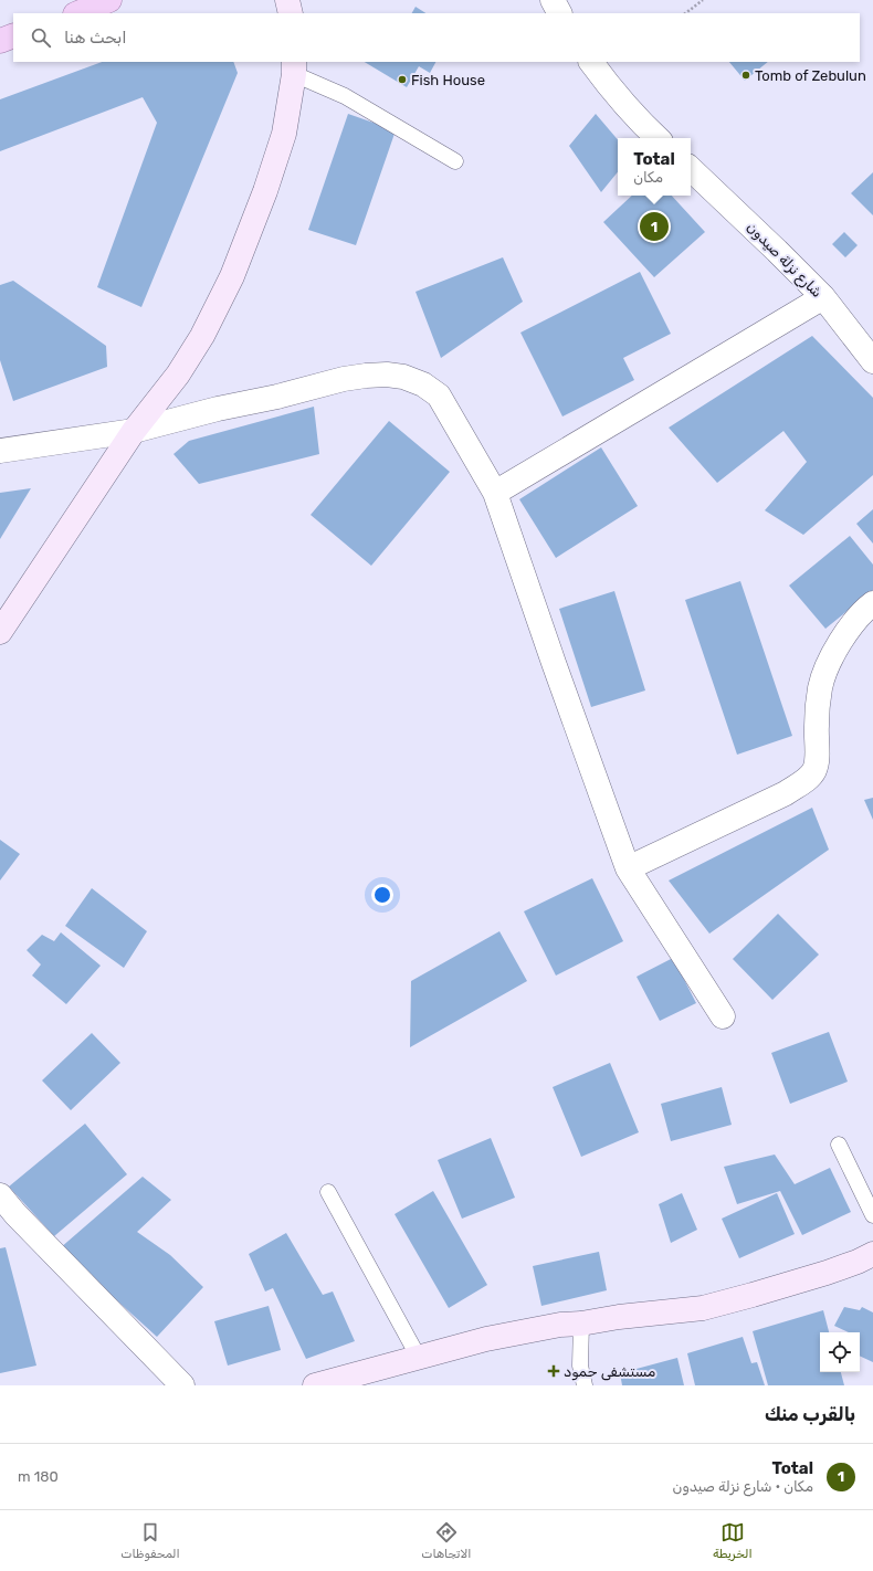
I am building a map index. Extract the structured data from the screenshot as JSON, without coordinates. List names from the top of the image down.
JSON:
{
  "streets": {
    "street": ["شارع نزلة صيدون"]
  },
  "places": {
    "other": ["Tomb of Zebulun", "Fish House"],
    "health": ["مستشفى حمود"]
  },
  "page": {
    "search": "ابحث هنا",
    "popup": ["Total", "مكان"],
    "pins": "1",
    "heading": "بالقرب منك",
    "list": [
      {
        "mark": "1",
        "name": "Total",
        "note": "مكان · شارع نزلة صيدون",
        "value": "180 m"
      }
    ],
    "nav": ["الخريطة", "الاتجاهات", "المحفوظات"]
  }
}
